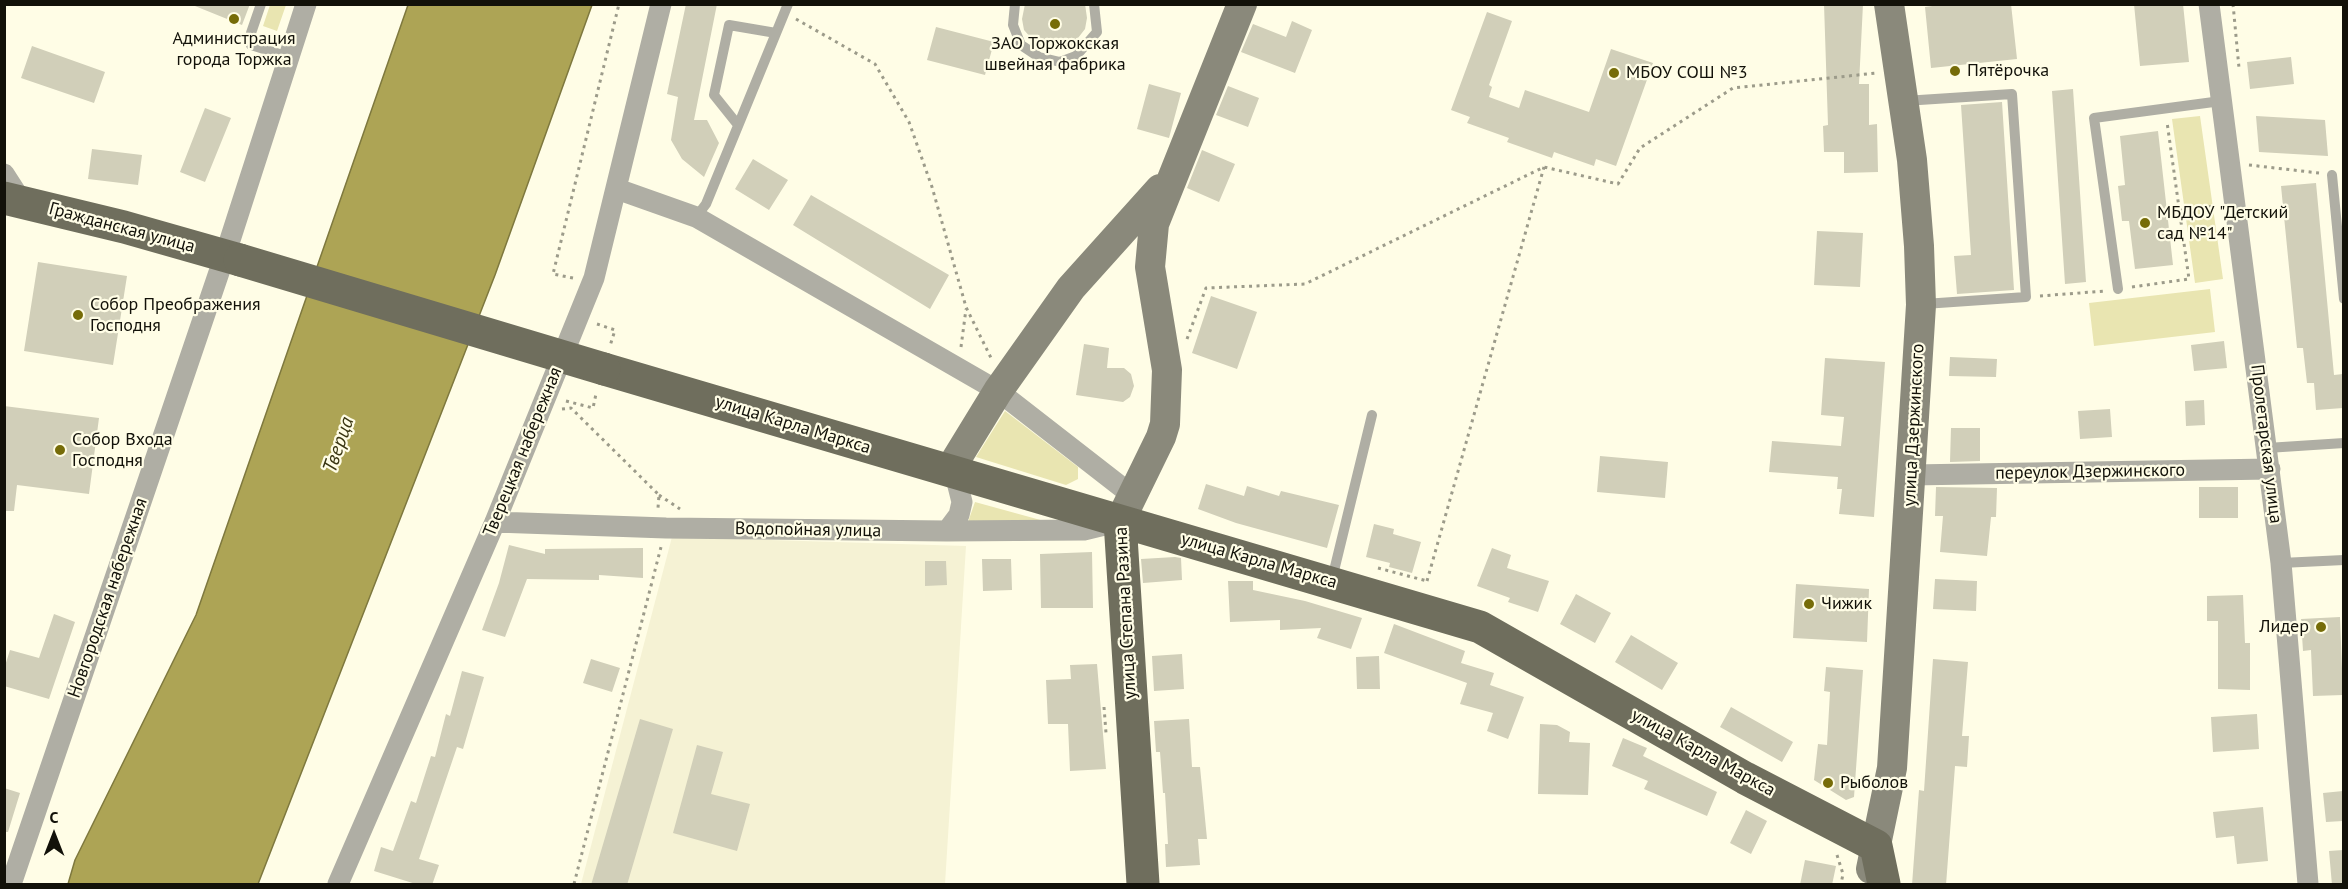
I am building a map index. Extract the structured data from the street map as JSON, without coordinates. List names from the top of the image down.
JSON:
{
  "streets": {
    "main road": [
      "Гражданская улица",
      "улица Карла Маркса",
      "улица Дзержинского",
      "улица Степана Разина"
    ],
    "street": [
      "Пролетарская улица",
      "Тверецкая набережная",
      "переулок Дзержинского",
      "Водопойная улица",
      "Новгородская набережная"
    ]
  },
  "crossings": [
    ["Гражданская улица", "улица Карла Маркса"],
    ["Гражданская улица", "Новгородская набережная"],
    ["улица Карла Маркса", "улица Дзержинского"],
    ["улица Карла Маркса", "Тверецкая набережная"],
    ["улица Карла Маркса", "Водопойная улица"],
    ["улица Карла Маркса", "улица Степана Разина"],
    ["улица Дзержинского", "переулок Дзержинского"],
    ["Пролетарская улица", "переулок Дзержинского"],
    ["Тверецкая набережная", "Водопойная улица"],
    ["Водопойная улица", "улица Степана Разина"]
  ],
  "water": ["Тверца"],
  "places": [
    "Администрация города Торжка",
    "ЗАО Торжокская швейная фабрика",
    "Пятёрочка",
    "МБОУ СОШ №3",
    "МБДОУ \"Детский сад №14\"",
    "Собор Преображения Господня",
    "Собор Входа Господня",
    "Чижик",
    "Лидер",
    "Рыболов"
  ],
  "north": "top"
}
